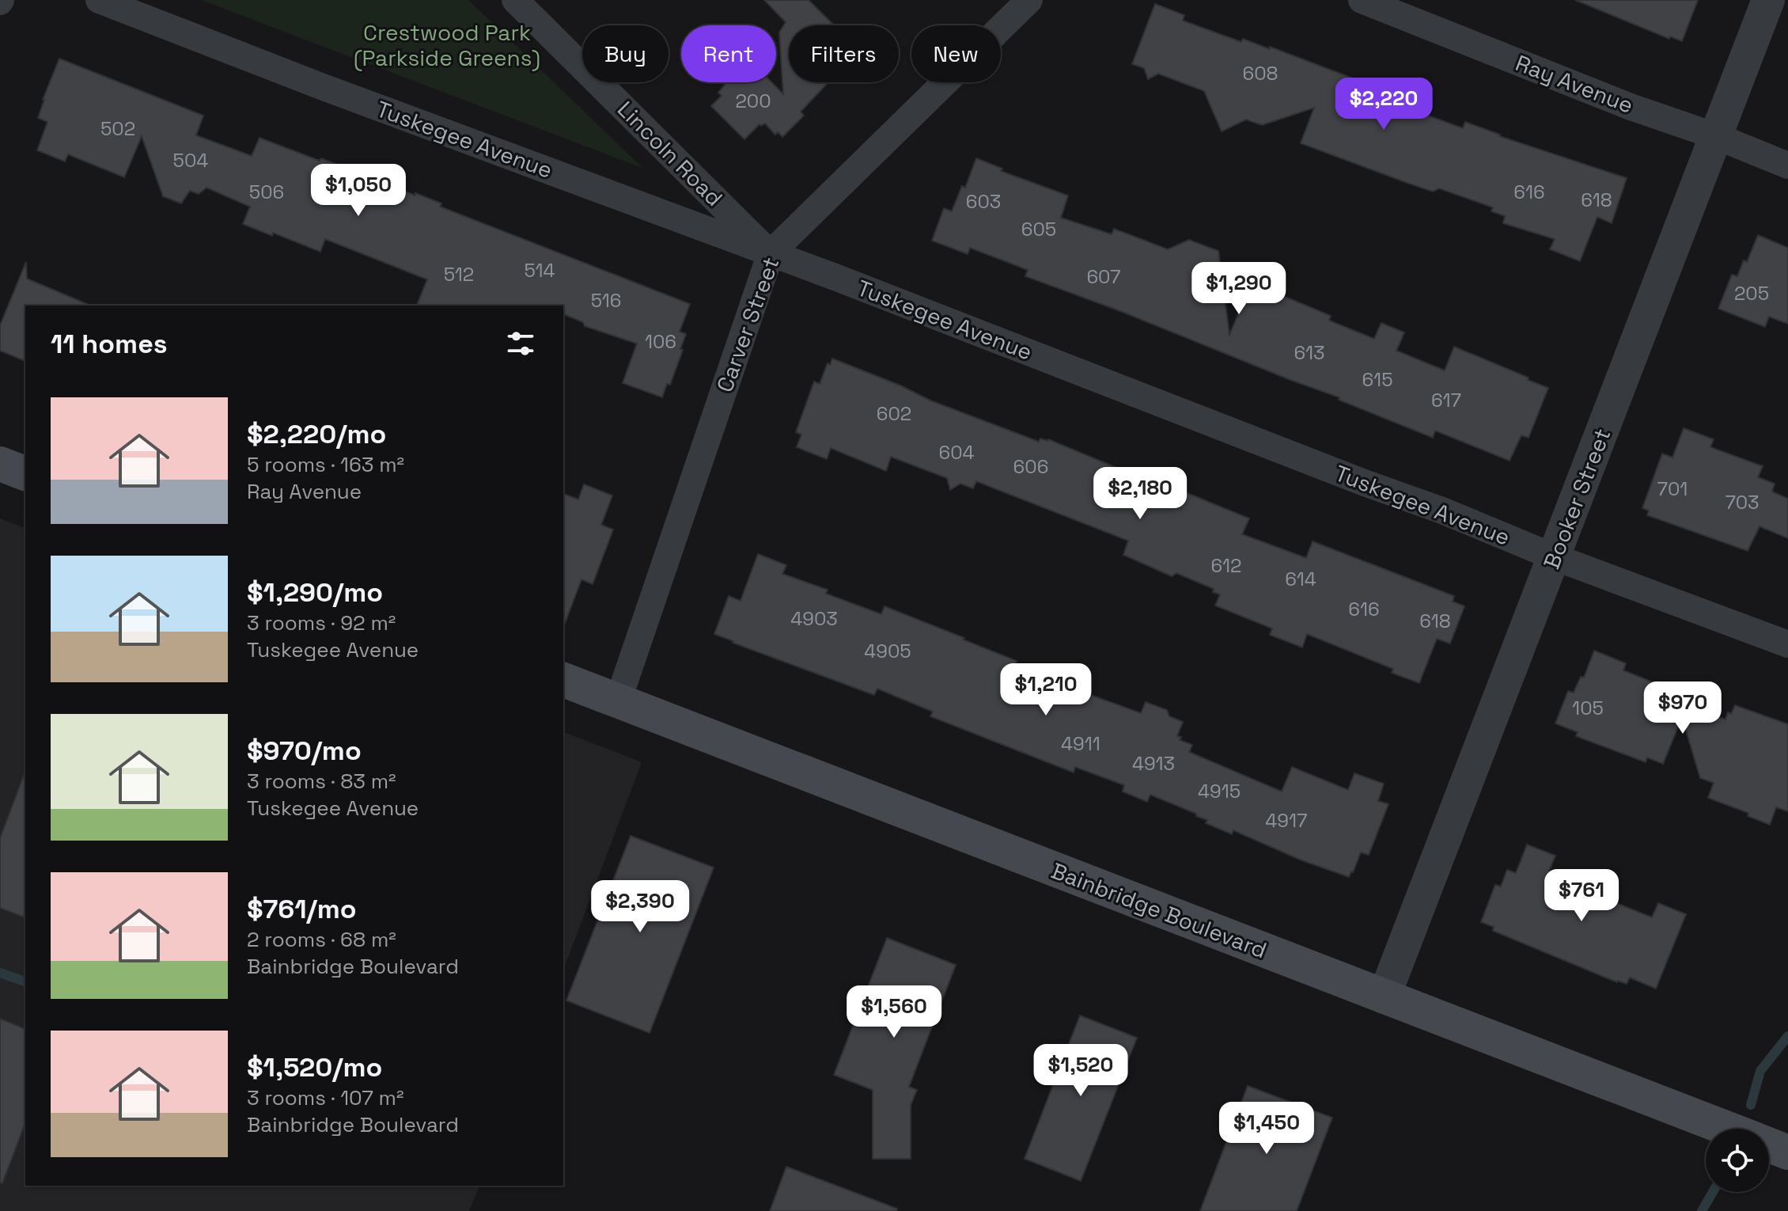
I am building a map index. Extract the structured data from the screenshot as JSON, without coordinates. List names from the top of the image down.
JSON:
{
  "streets": {
    "main road": ["Bainbridge Boulevard"],
    "street": [
      "Ray Avenue",
      "Tuskegee Avenue",
      "Lincoln Road",
      "Carver Street",
      "Booker Street"
    ]
  },
  "crossings": [
    ["Ray Avenue", "Booker Street"],
    ["Tuskegee Avenue", "Lincoln Road"],
    ["Tuskegee Avenue", "Carver Street"],
    ["Tuskegee Avenue", "Booker Street"],
    ["Lincoln Road", "Carver Street"],
    ["Carver Street", "Bainbridge Boulevard"],
    ["Booker Street", "Bainbridge Boulevard"]
  ],
  "parks": ["Crestwood Park (Parkside Greens)"],
  "house_numbers": [
    "608",
    "200",
    "502",
    "504",
    "506",
    "616",
    "618",
    "603",
    "605",
    "514",
    "512",
    "607",
    "205",
    "516",
    "106",
    "613",
    "615",
    "617",
    "602",
    "604",
    "606",
    "701",
    "703",
    "612",
    "614",
    "616",
    "4903",
    "618",
    "4905",
    "105",
    "4911",
    "4913",
    "4915",
    "4917"
  ],
  "page": {
    "chip": [
      "Buy",
      "Rent",
      "Filters",
      "New"
    ],
    "price": [
      "$2,220",
      "$1,050",
      "$1,290",
      "$2,180",
      "$1,210",
      "$970",
      "$761",
      "$2,390",
      "$1,560",
      "$1,520",
      "$1,450"
    ],
    "heading": "11 homes",
    "list": [
      {
        "name": "$2,220/mo",
        "note": "5 rooms · 163 m² · Ray Avenue"
      },
      {
        "name": "$1,290/mo",
        "note": "3 rooms · 92 m² · Tuskegee Avenue"
      },
      {
        "name": "$970/mo",
        "note": "3 rooms · 83 m² · Tuskegee Avenue"
      },
      {
        "name": "$761/mo",
        "note": "2 rooms · 68 m² · Bainbridge Boulevard"
      },
      {
        "name": "$1,520/mo",
        "note": "3 rooms · 107 m² · Bainbridge Boulevard"
      }
    ]
  }
}
